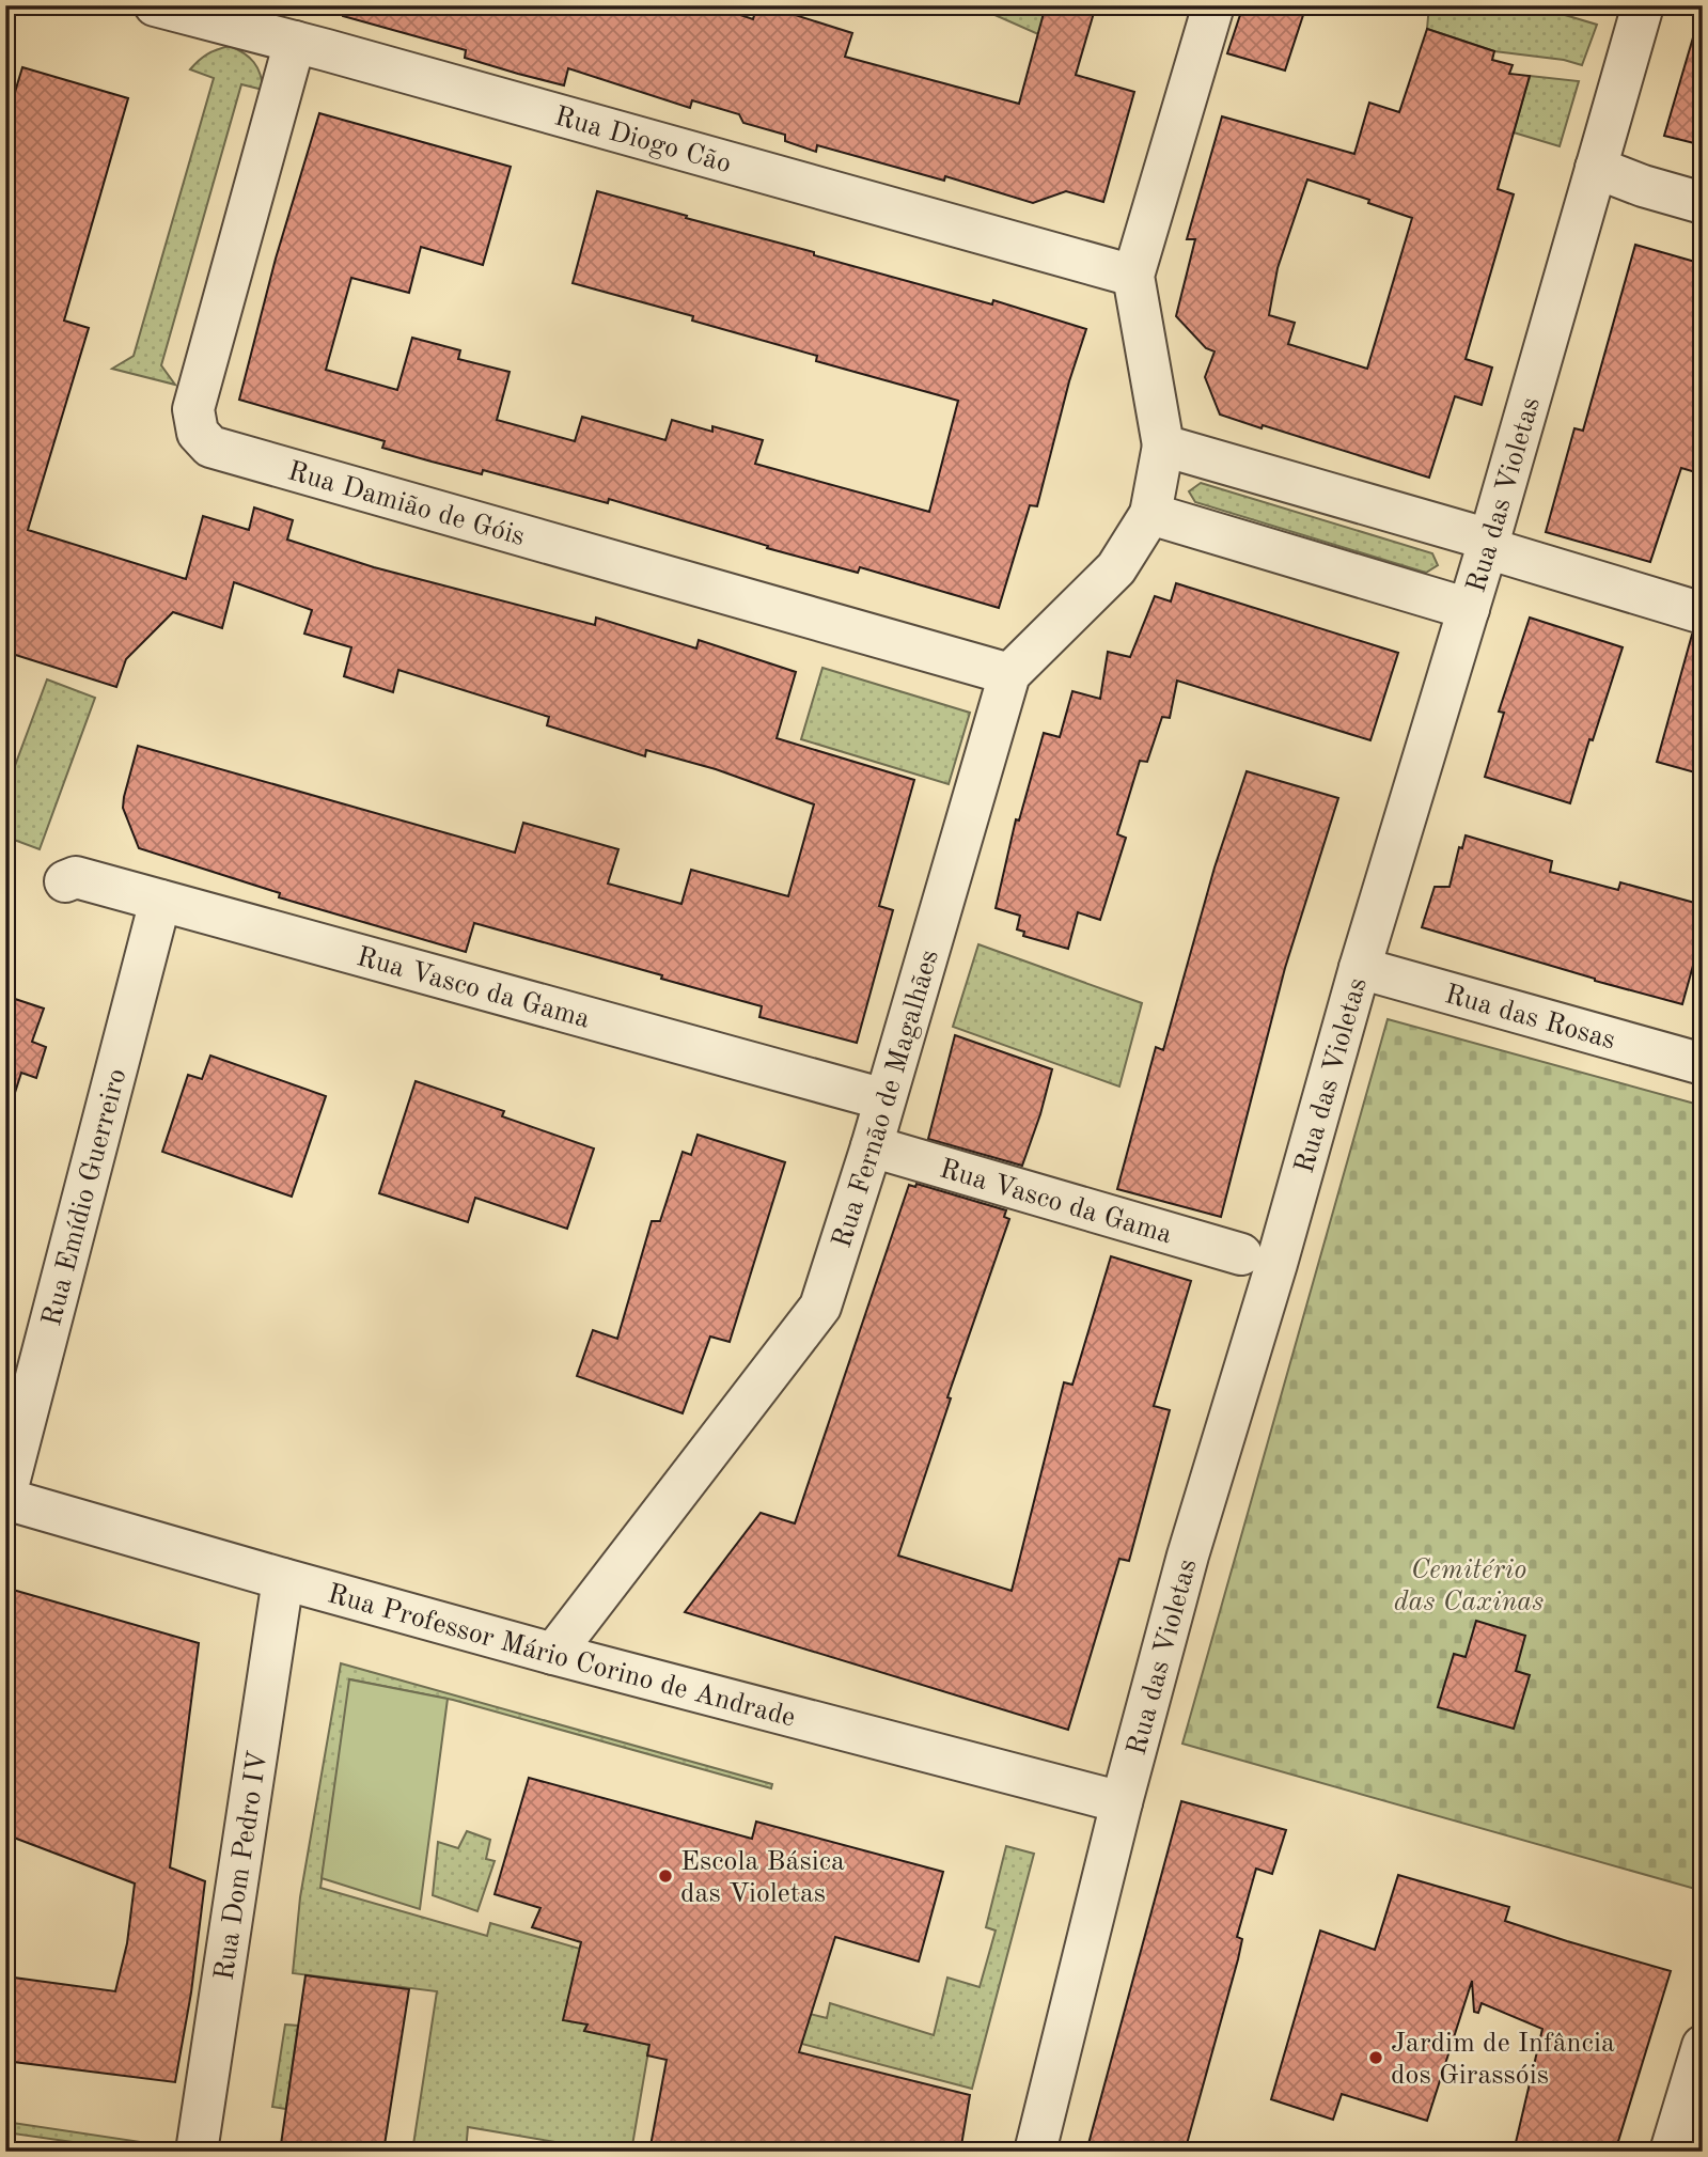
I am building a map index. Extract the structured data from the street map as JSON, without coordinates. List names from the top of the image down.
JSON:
{
  "streets": {
    "street": [
      "Rua Diogo Cão",
      "Rua das Violetas",
      "Rua Damião de Góis",
      "Rua Vasco da Gama",
      "Rua das Rosas",
      "Rua Fernão de Magalhães",
      "Rua Emídio Guerreiro",
      "Rua Professor Mário Corino de Andrade",
      "Rua Dom Pedro IV"
    ]
  },
  "crossings": [
    ["Rua Diogo Cão", "Rua Damião de Góis"],
    ["Rua Diogo Cão", "Rua Fernão de Magalhães"],
    ["Rua das Violetas", "Rua das Rosas"],
    ["Rua das Violetas", "Rua Professor Mário Corino de Andrade"],
    ["Rua Damião de Góis", "Rua Fernão de Magalhães"],
    ["Rua Vasco da Gama", "Rua Fernão de Magalhães"],
    ["Rua Vasco da Gama", "Rua Emídio Guerreiro"],
    ["Rua Fernão de Magalhães", "Rua Professor Mário Corino de Andrade"],
    ["Rua Emídio Guerreiro", "Rua Professor Mário Corino de Andrade"],
    ["Rua Professor Mário Corino de Andrade", "Rua Dom Pedro IV"]
  ],
  "parks": ["Cemitério das Caxinas"],
  "places": ["Escola Básica das Violetas", "Jardim de Infância dos Girassóis"]
}
